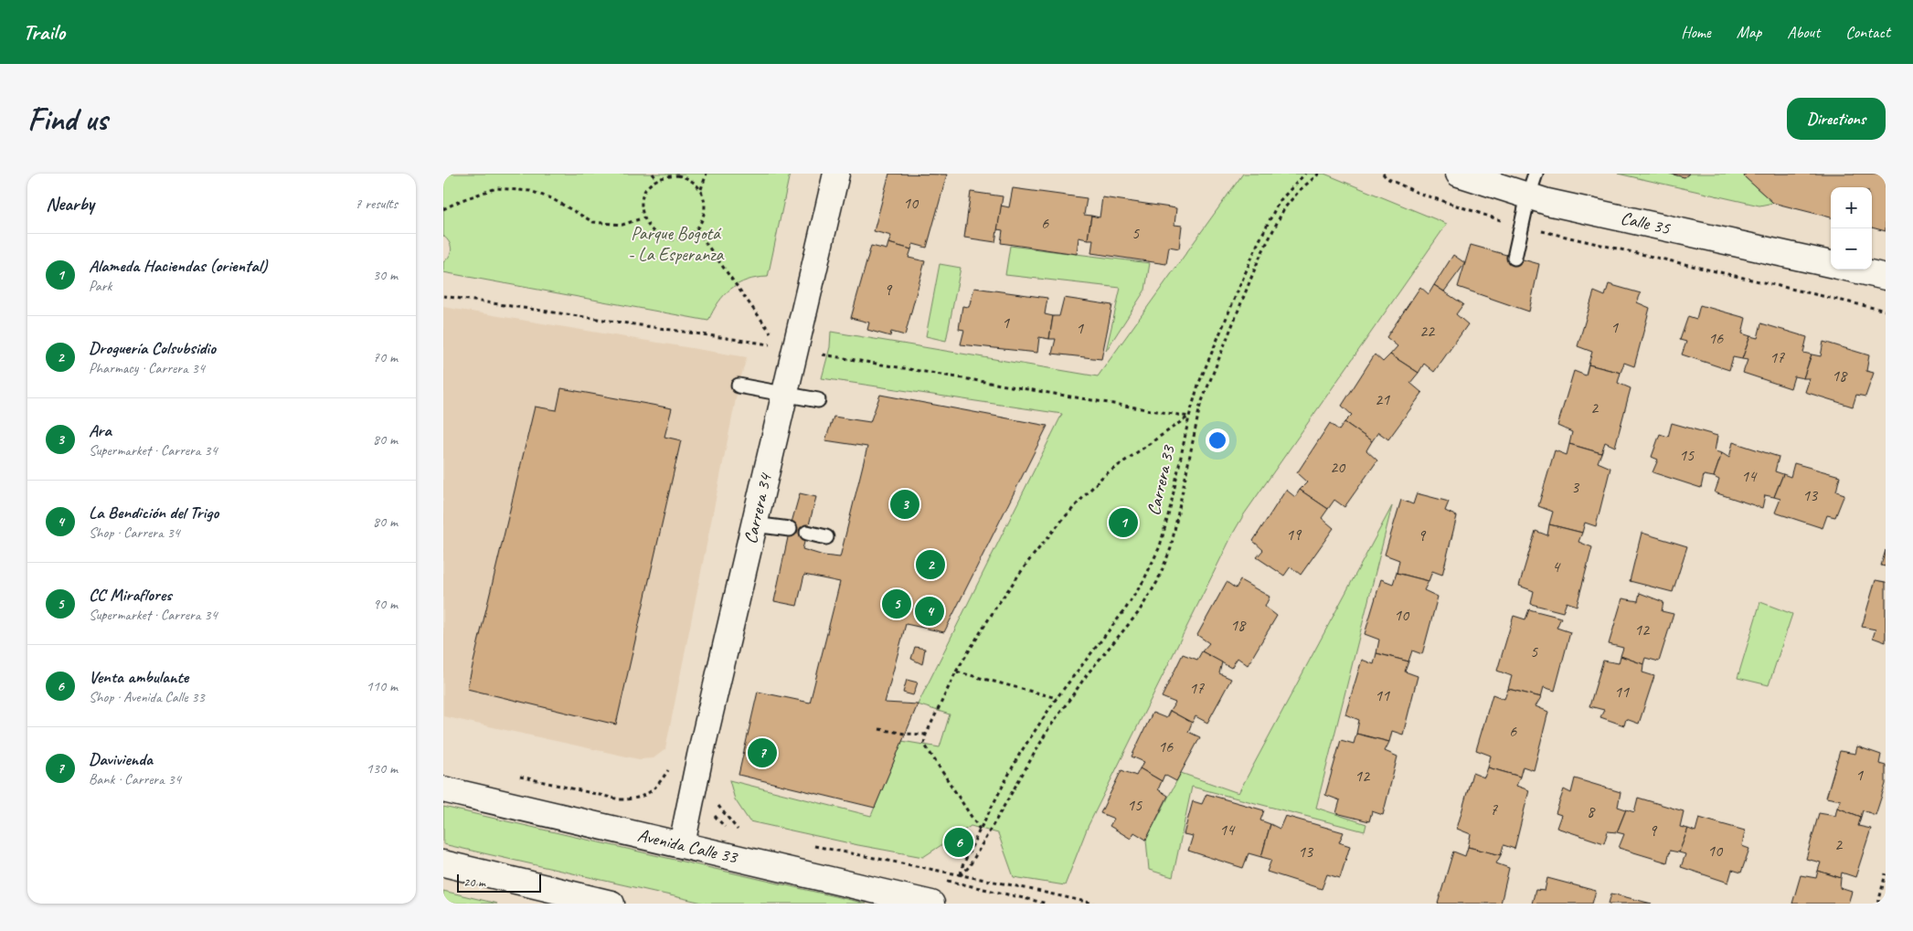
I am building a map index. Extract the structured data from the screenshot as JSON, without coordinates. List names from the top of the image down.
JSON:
{
  "streets": {
    "street": ["Calle 35", "Carrera 34", "Avenida Calle 33"],
    "path": ["Carrera 33"]
  },
  "crossings": [
    ["Carrera 34", "Avenida Calle 33"]
  ],
  "parks": ["Parque Bogotá - La Esperanza"],
  "house_numbers": [
    "10",
    "6",
    "5",
    "9",
    "1",
    "1",
    "1",
    "22",
    "16",
    "17",
    "18",
    "21",
    "2",
    "15",
    "20",
    "14",
    "3",
    "13",
    "19",
    "9",
    "4",
    "10",
    "18",
    "12",
    "5",
    "17",
    "11",
    "11",
    "6",
    "16",
    "1",
    "12",
    "15",
    "7",
    "8",
    "14",
    "9",
    "2",
    "10",
    "13"
  ],
  "scale_bar": "20 m",
  "page": {
    "header": "Trailo",
    "nav": [
      "Home",
      "Map",
      "About",
      "Contact"
    ],
    "buttons": "Directions",
    "title": "Find us",
    "heading": ["Nearby", "7 results"],
    "map_buttons": ["+", "−"],
    "list": [
      {
        "mark": "1",
        "name": "Alameda Haciendas (oriental)",
        "note": "Park",
        "value": "30 m"
      },
      {
        "mark": "2",
        "name": "Droguería Colsubsidio",
        "note": "Pharmacy · Carrera 34",
        "value": "70 m"
      },
      {
        "mark": "3",
        "name": "Ara",
        "note": "Supermarket · Carrera 34",
        "value": "80 m"
      },
      {
        "mark": "4",
        "name": "La Bendición del Trigo",
        "note": "Shop · Carrera 34",
        "value": "80 m"
      },
      {
        "mark": "5",
        "name": "CC Miraflores",
        "note": "Supermarket · Carrera 34",
        "value": "90 m"
      },
      {
        "mark": "6",
        "name": "Venta ambulante",
        "note": "Shop · Avenida Calle 33",
        "value": "110 m"
      },
      {
        "mark": "7",
        "name": "Davivienda",
        "note": "Bank · Carrera 34",
        "value": "130 m"
      }
    ],
    "pins": [
      "3",
      "1",
      "2",
      "5",
      "4",
      "7",
      "6"
    ],
    "scale": "20 m"
  }
}
